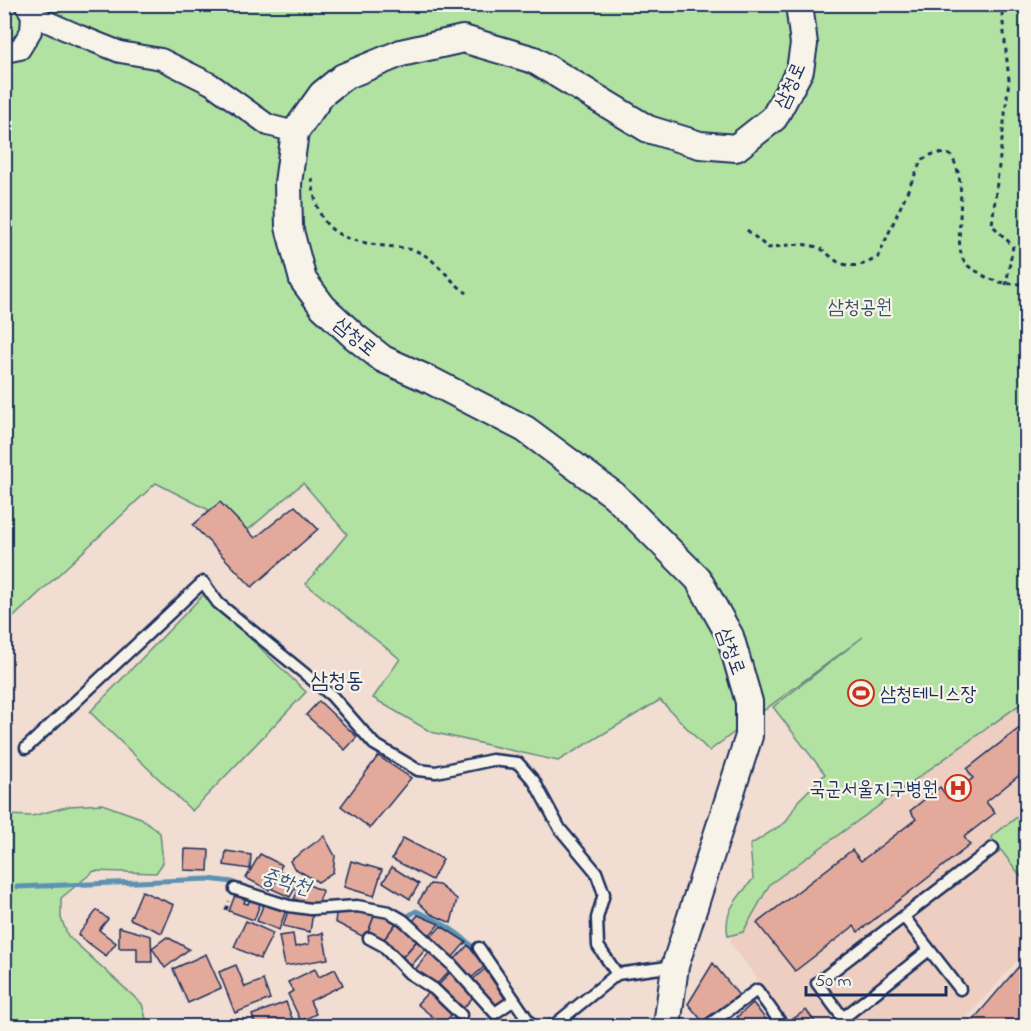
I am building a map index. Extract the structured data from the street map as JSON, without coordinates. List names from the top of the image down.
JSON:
{
  "streets": {
    "street": ["삼청로"]
  },
  "districts": ["삼청동"],
  "water": ["중학천"],
  "parks": ["삼청공원"],
  "places": {
    "sports": ["삼청테니스장"],
    "hospital": ["국군서울지구병원"]
  },
  "scale_bar": "50 m"
}
